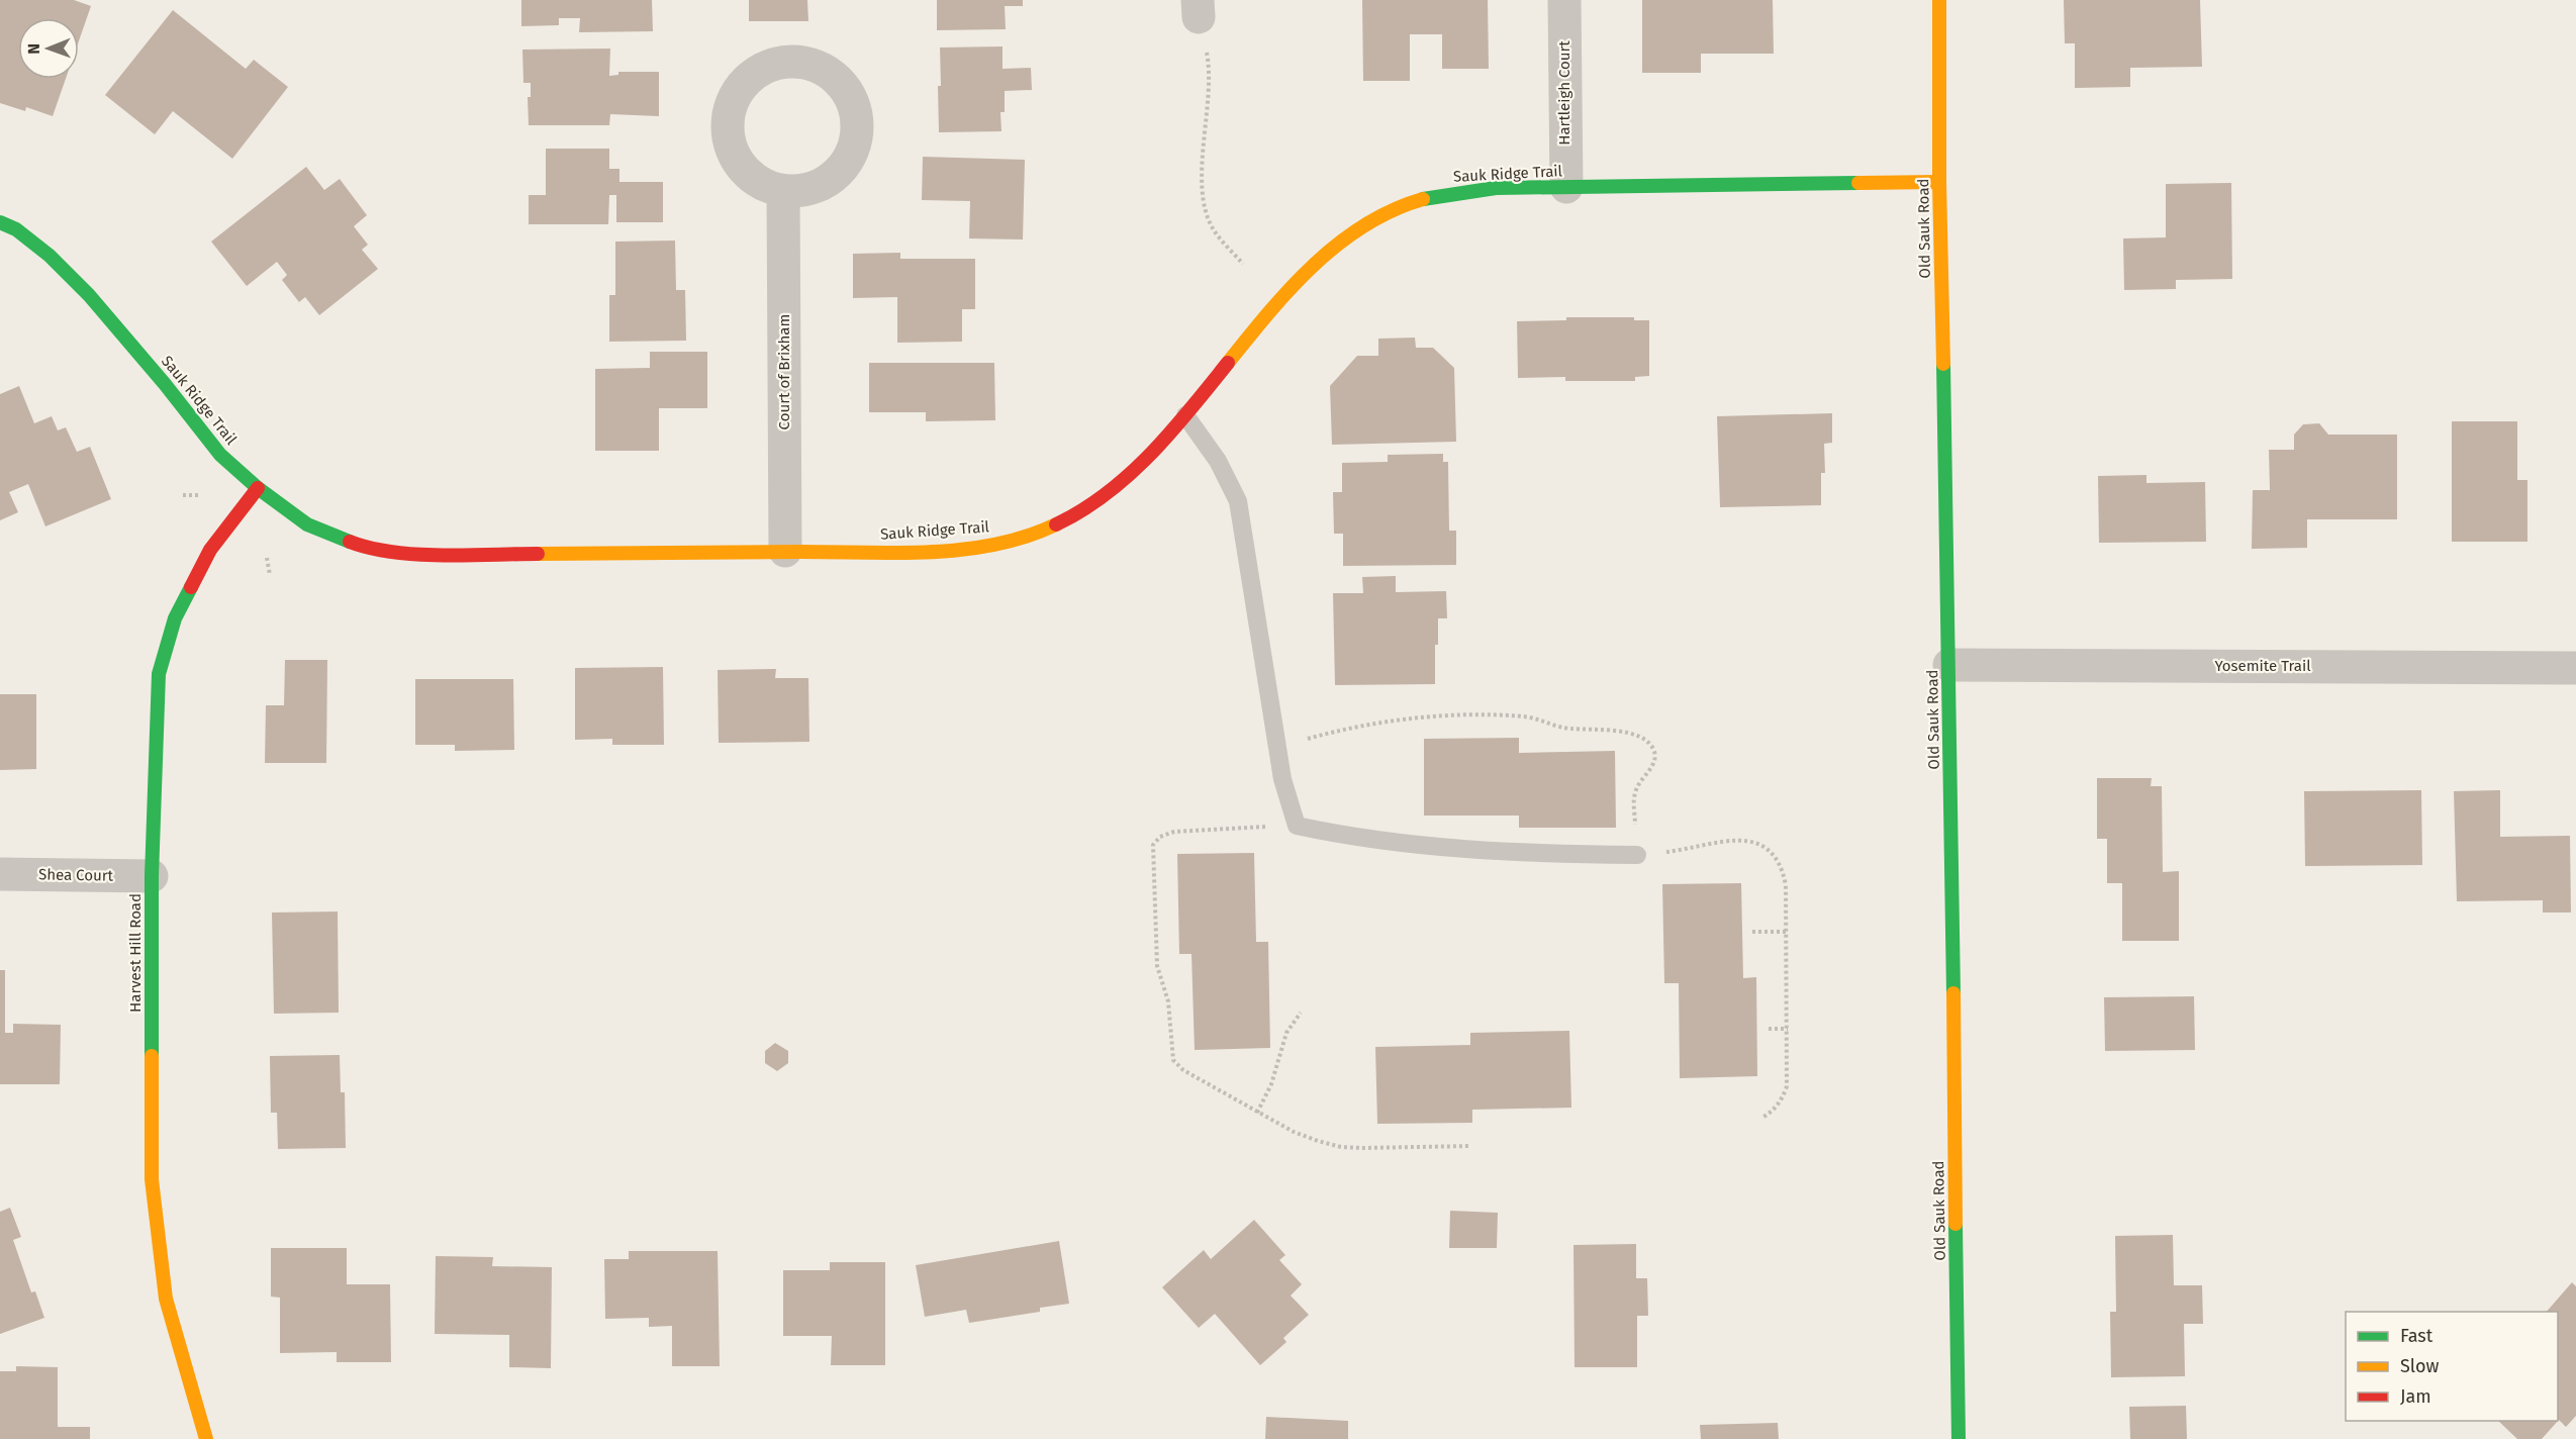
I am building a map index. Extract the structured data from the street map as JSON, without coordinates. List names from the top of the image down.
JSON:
{
  "streets": {
    "street": [
      "Hartleigh Court",
      "Sauk Ridge Trail",
      "Old Sauk Road",
      "Court of Brixham",
      "Yosemite Trail",
      "Shea Court",
      "Harvest Hill Road"
    ]
  },
  "crossings": [
    ["Hartleigh Court", "Sauk Ridge Trail"],
    ["Sauk Ridge Trail", "Old Sauk Road"],
    ["Sauk Ridge Trail", "Court of Brixham"],
    ["Sauk Ridge Trail", "Harvest Hill Road"],
    ["Old Sauk Road", "Yosemite Trail"],
    ["Shea Court", "Harvest Hill Road"]
  ],
  "legend": ["Fast", "Slow", "Jam"],
  "north": "left"
}
